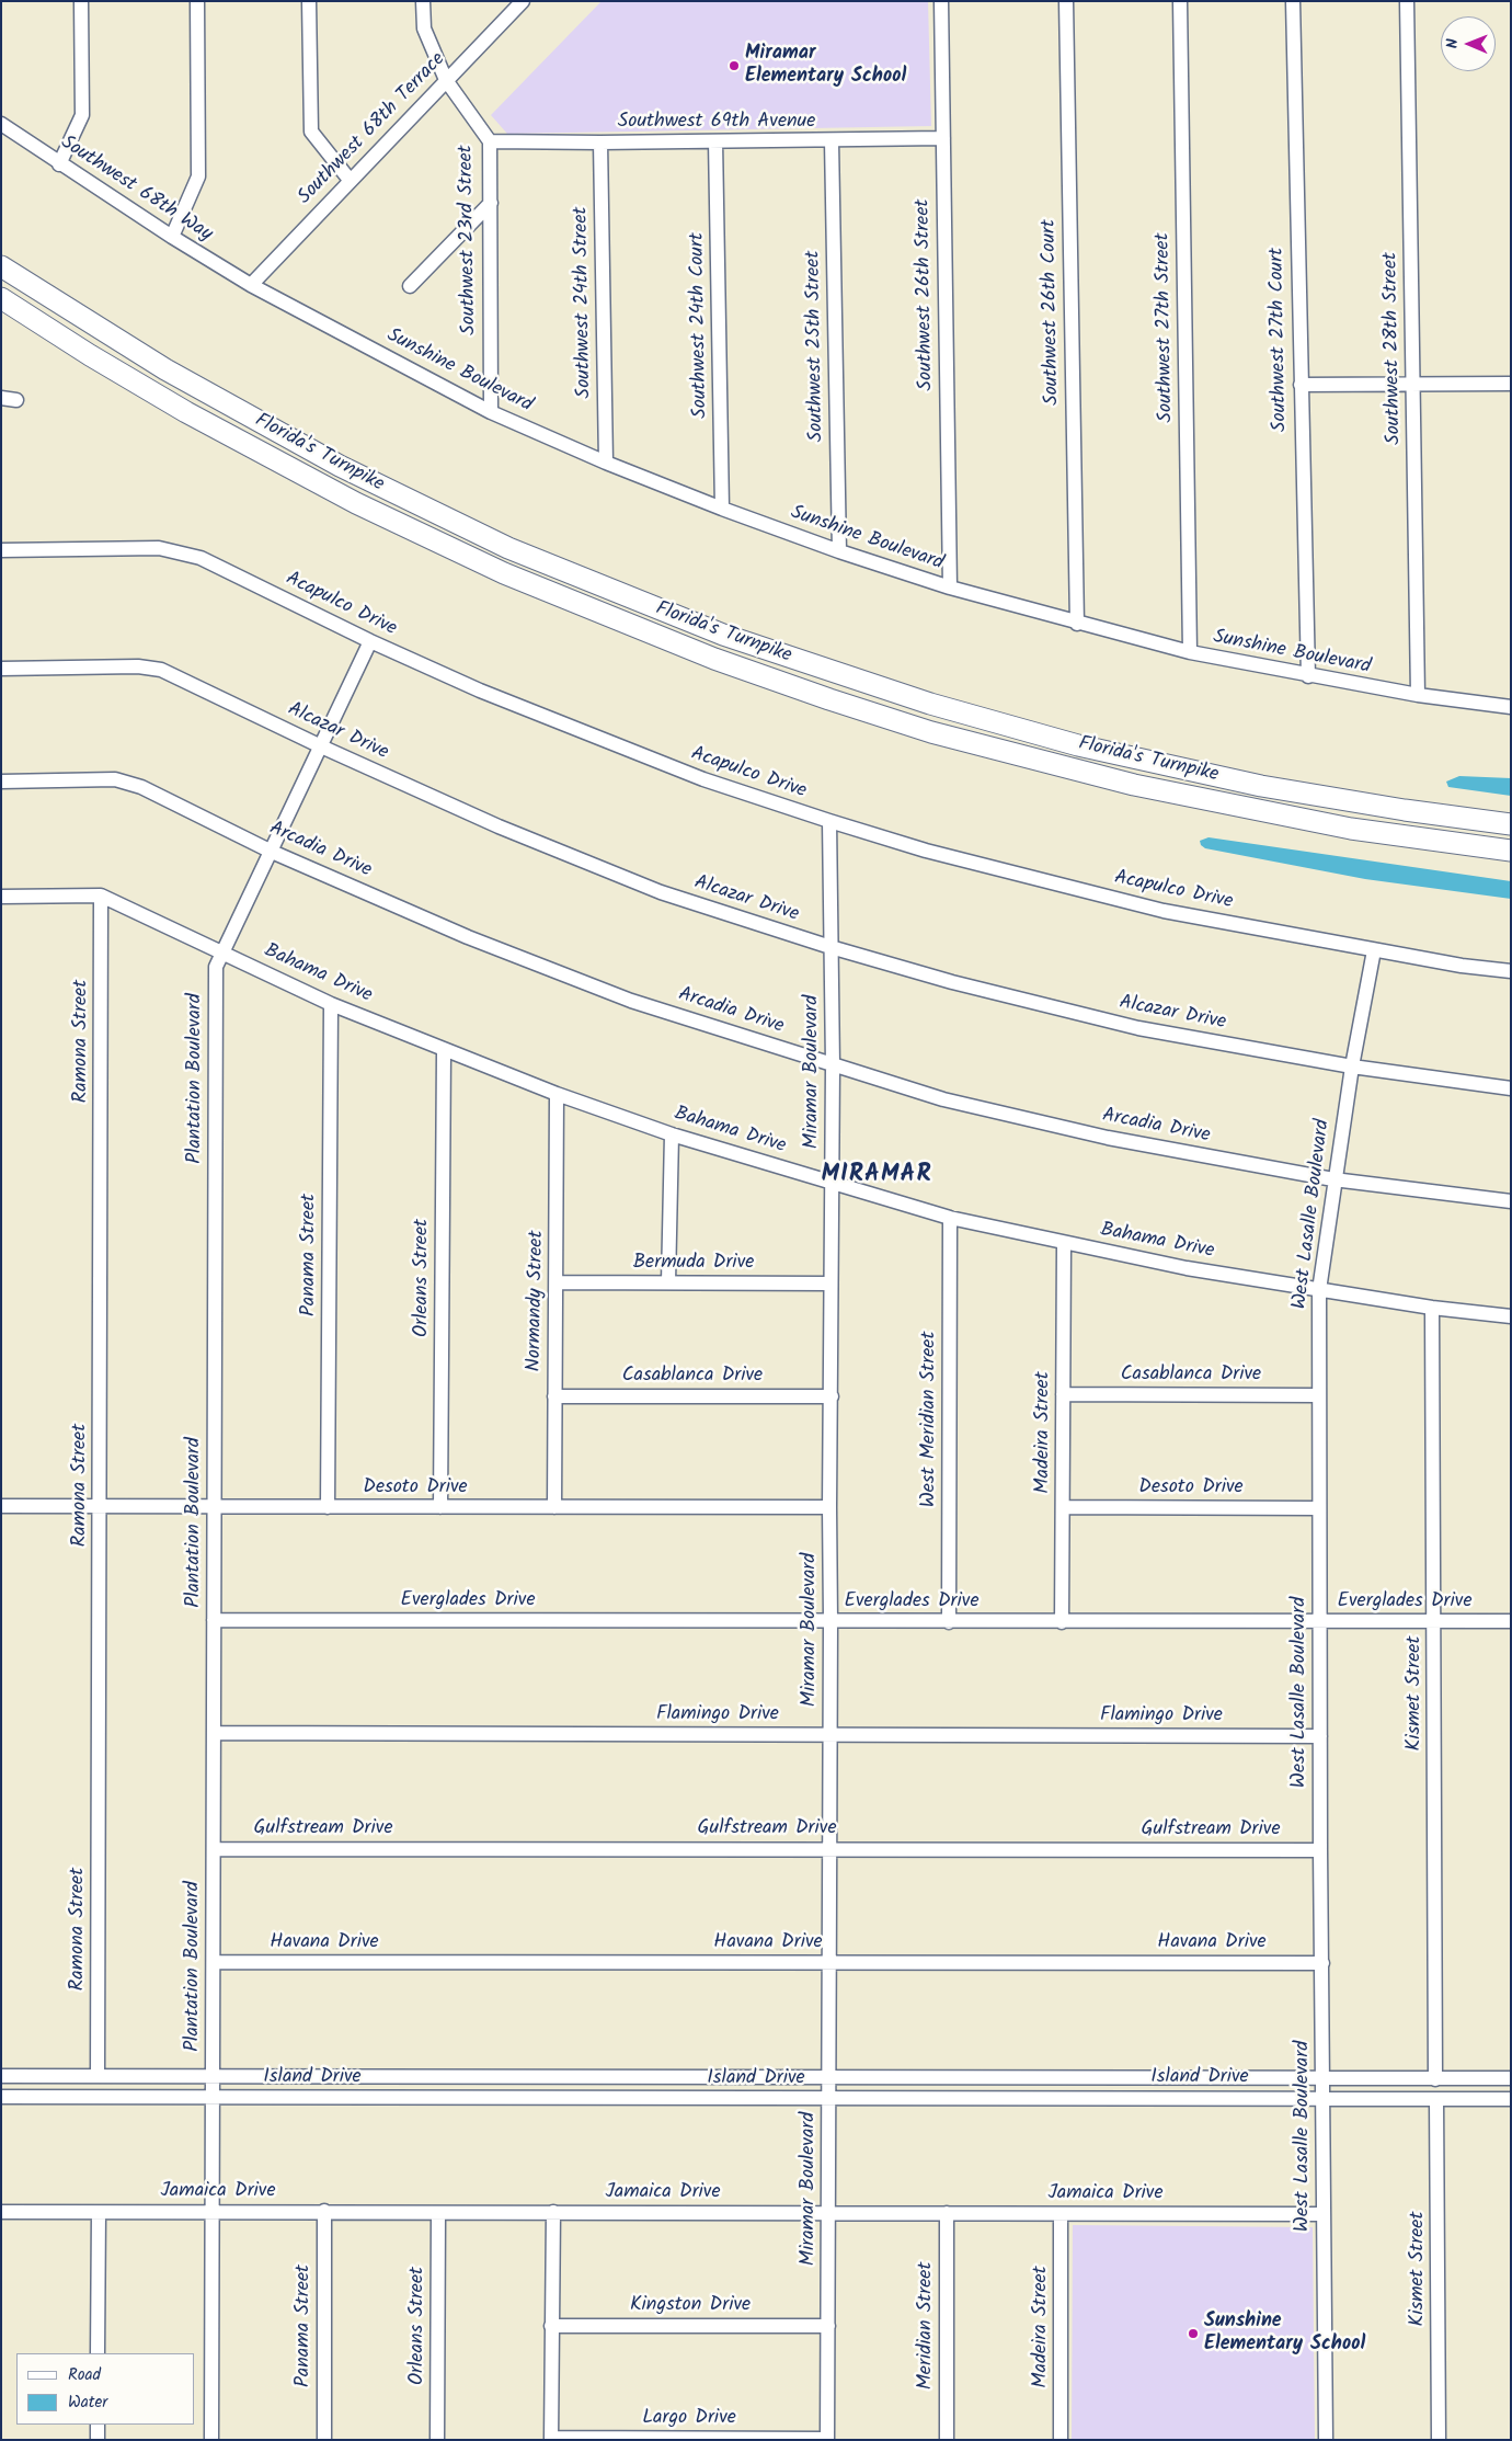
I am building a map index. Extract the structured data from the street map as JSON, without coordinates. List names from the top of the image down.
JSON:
{
  "streets": {
    "highway": ["Florida's Turnpike"],
    "street": [
      "Southwest 69th Avenue",
      "Southwest 68th Terrace",
      "Southwest 68th Way",
      "Southwest 23rd Street",
      "Southwest 26th Street",
      "Southwest 24th Street",
      "Southwest 26th Court",
      "Southwest 24th Court",
      "Southwest 27th Street",
      "Southwest 27th Court",
      "Southwest 25th Street",
      "Southwest 28th Street",
      "Sunshine Boulevard",
      "Acapulco Drive",
      "Alcazar Drive",
      "Arcadia Drive",
      "Bahama Drive",
      "Ramona Street",
      "Miramar Boulevard",
      "Plantation Boulevard",
      "West Lasalle Boulevard",
      "Panama Street",
      "Bermuda Drive",
      "Orleans Street",
      "Normandy Street",
      "Casablanca Drive",
      "West Meridian Street",
      "Madeira Street",
      "Desoto Drive",
      "Everglades Drive",
      "Kismet Street",
      "Flamingo Drive",
      "Gulfstream Drive",
      "Havana Drive",
      "Island Drive",
      "Jamaica Drive",
      "Kingston Drive",
      "Meridian Street",
      "Largo Drive"
    ]
  },
  "crossings": [
    ["Southwest 69th Avenue", "Southwest 23rd Street"],
    ["Southwest 69th Avenue", "Southwest 26th Street"],
    ["Southwest 69th Avenue", "Southwest 24th Street"],
    ["Southwest 69th Avenue", "Southwest 24th Court"],
    ["Southwest 69th Avenue", "Southwest 25th Street"],
    ["Southwest 68th Terrace", "Southwest 68th Way"],
    ["Southwest 68th Terrace", "Southwest 23rd Street"],
    ["Southwest 68th Terrace", "Sunshine Boulevard"],
    ["Southwest 68th Way", "Sunshine Boulevard"],
    ["Southwest 23rd Street", "Sunshine Boulevard"],
    ["Southwest 26th Street", "Sunshine Boulevard"],
    ["Southwest 24th Street", "Sunshine Boulevard"],
    ["Southwest 26th Court", "Sunshine Boulevard"],
    ["Southwest 24th Court", "Sunshine Boulevard"],
    ["Southwest 27th Street", "Sunshine Boulevard"],
    ["Southwest 27th Court", "Sunshine Boulevard"],
    ["Southwest 25th Street", "Sunshine Boulevard"],
    ["Southwest 28th Street", "Sunshine Boulevard"],
    ["Acapulco Drive", "Miramar Boulevard"],
    ["Acapulco Drive", "Plantation Boulevard"],
    ["Acapulco Drive", "West Lasalle Boulevard"],
    ["Alcazar Drive", "Miramar Boulevard"],
    ["Alcazar Drive", "Plantation Boulevard"],
    ["Alcazar Drive", "West Lasalle Boulevard"],
    ["Arcadia Drive", "Miramar Boulevard"],
    ["Arcadia Drive", "Plantation Boulevard"],
    ["Arcadia Drive", "West Lasalle Boulevard"],
    ["Bahama Drive", "Ramona Street"],
    ["Bahama Drive", "Miramar Boulevard"],
    ["Bahama Drive", "Plantation Boulevard"],
    ["Bahama Drive", "West Lasalle Boulevard"],
    ["Bahama Drive", "Panama Street"],
    ["Bahama Drive", "Orleans Street"],
    ["Bahama Drive", "Normandy Street"],
    ["Bahama Drive", "West Meridian Street"],
    ["Bahama Drive", "Madeira Street"],
    ["Bahama Drive", "Kismet Street"],
    ["Ramona Street", "Desoto Drive"],
    ["Ramona Street", "Island Drive"],
    ["Miramar Boulevard", "Bermuda Drive"],
    ["Miramar Boulevard", "Casablanca Drive"],
    ["Miramar Boulevard", "Desoto Drive"],
    ["Miramar Boulevard", "Everglades Drive"],
    ["Miramar Boulevard", "Flamingo Drive"],
    ["Miramar Boulevard", "Gulfstream Drive"],
    ["Miramar Boulevard", "Havana Drive"],
    ["Miramar Boulevard", "Island Drive"],
    ["Miramar Boulevard", "Jamaica Drive"],
    ["Miramar Boulevard", "Kingston Drive"],
    ["Miramar Boulevard", "Largo Drive"],
    ["Plantation Boulevard", "Desoto Drive"],
    ["Plantation Boulevard", "Everglades Drive"],
    ["Plantation Boulevard", "Flamingo Drive"],
    ["Plantation Boulevard", "Gulfstream Drive"],
    ["Plantation Boulevard", "Havana Drive"],
    ["Plantation Boulevard", "Island Drive"],
    ["Plantation Boulevard", "Jamaica Drive"],
    ["West Lasalle Boulevard", "Casablanca Drive"],
    ["West Lasalle Boulevard", "Desoto Drive"],
    ["West Lasalle Boulevard", "Everglades Drive"],
    ["West Lasalle Boulevard", "Flamingo Drive"],
    ["West Lasalle Boulevard", "Gulfstream Drive"],
    ["West Lasalle Boulevard", "Havana Drive"],
    ["West Lasalle Boulevard", "Island Drive"],
    ["West Lasalle Boulevard", "Jamaica Drive"],
    ["Panama Street", "Desoto Drive"],
    ["Panama Street", "Jamaica Drive"],
    ["Bermuda Drive", "Normandy Street"],
    ["Orleans Street", "Desoto Drive"],
    ["Orleans Street", "Jamaica Drive"],
    ["Normandy Street", "Casablanca Drive"],
    ["Normandy Street", "Desoto Drive"],
    ["Casablanca Drive", "Madeira Street"],
    ["West Meridian Street", "Everglades Drive"],
    ["Madeira Street", "Desoto Drive"],
    ["Madeira Street", "Everglades Drive"],
    ["Madeira Street", "Jamaica Drive"],
    ["Everglades Drive", "Kismet Street"],
    ["Kismet Street", "Island Drive"],
    ["Jamaica Drive", "Meridian Street"]
  ],
  "districts": ["MIRAMAR"],
  "places": ["Miramar Elementary School", "Sunshine Elementary School"],
  "legend": ["Road", "Water"],
  "north": "left"
}
